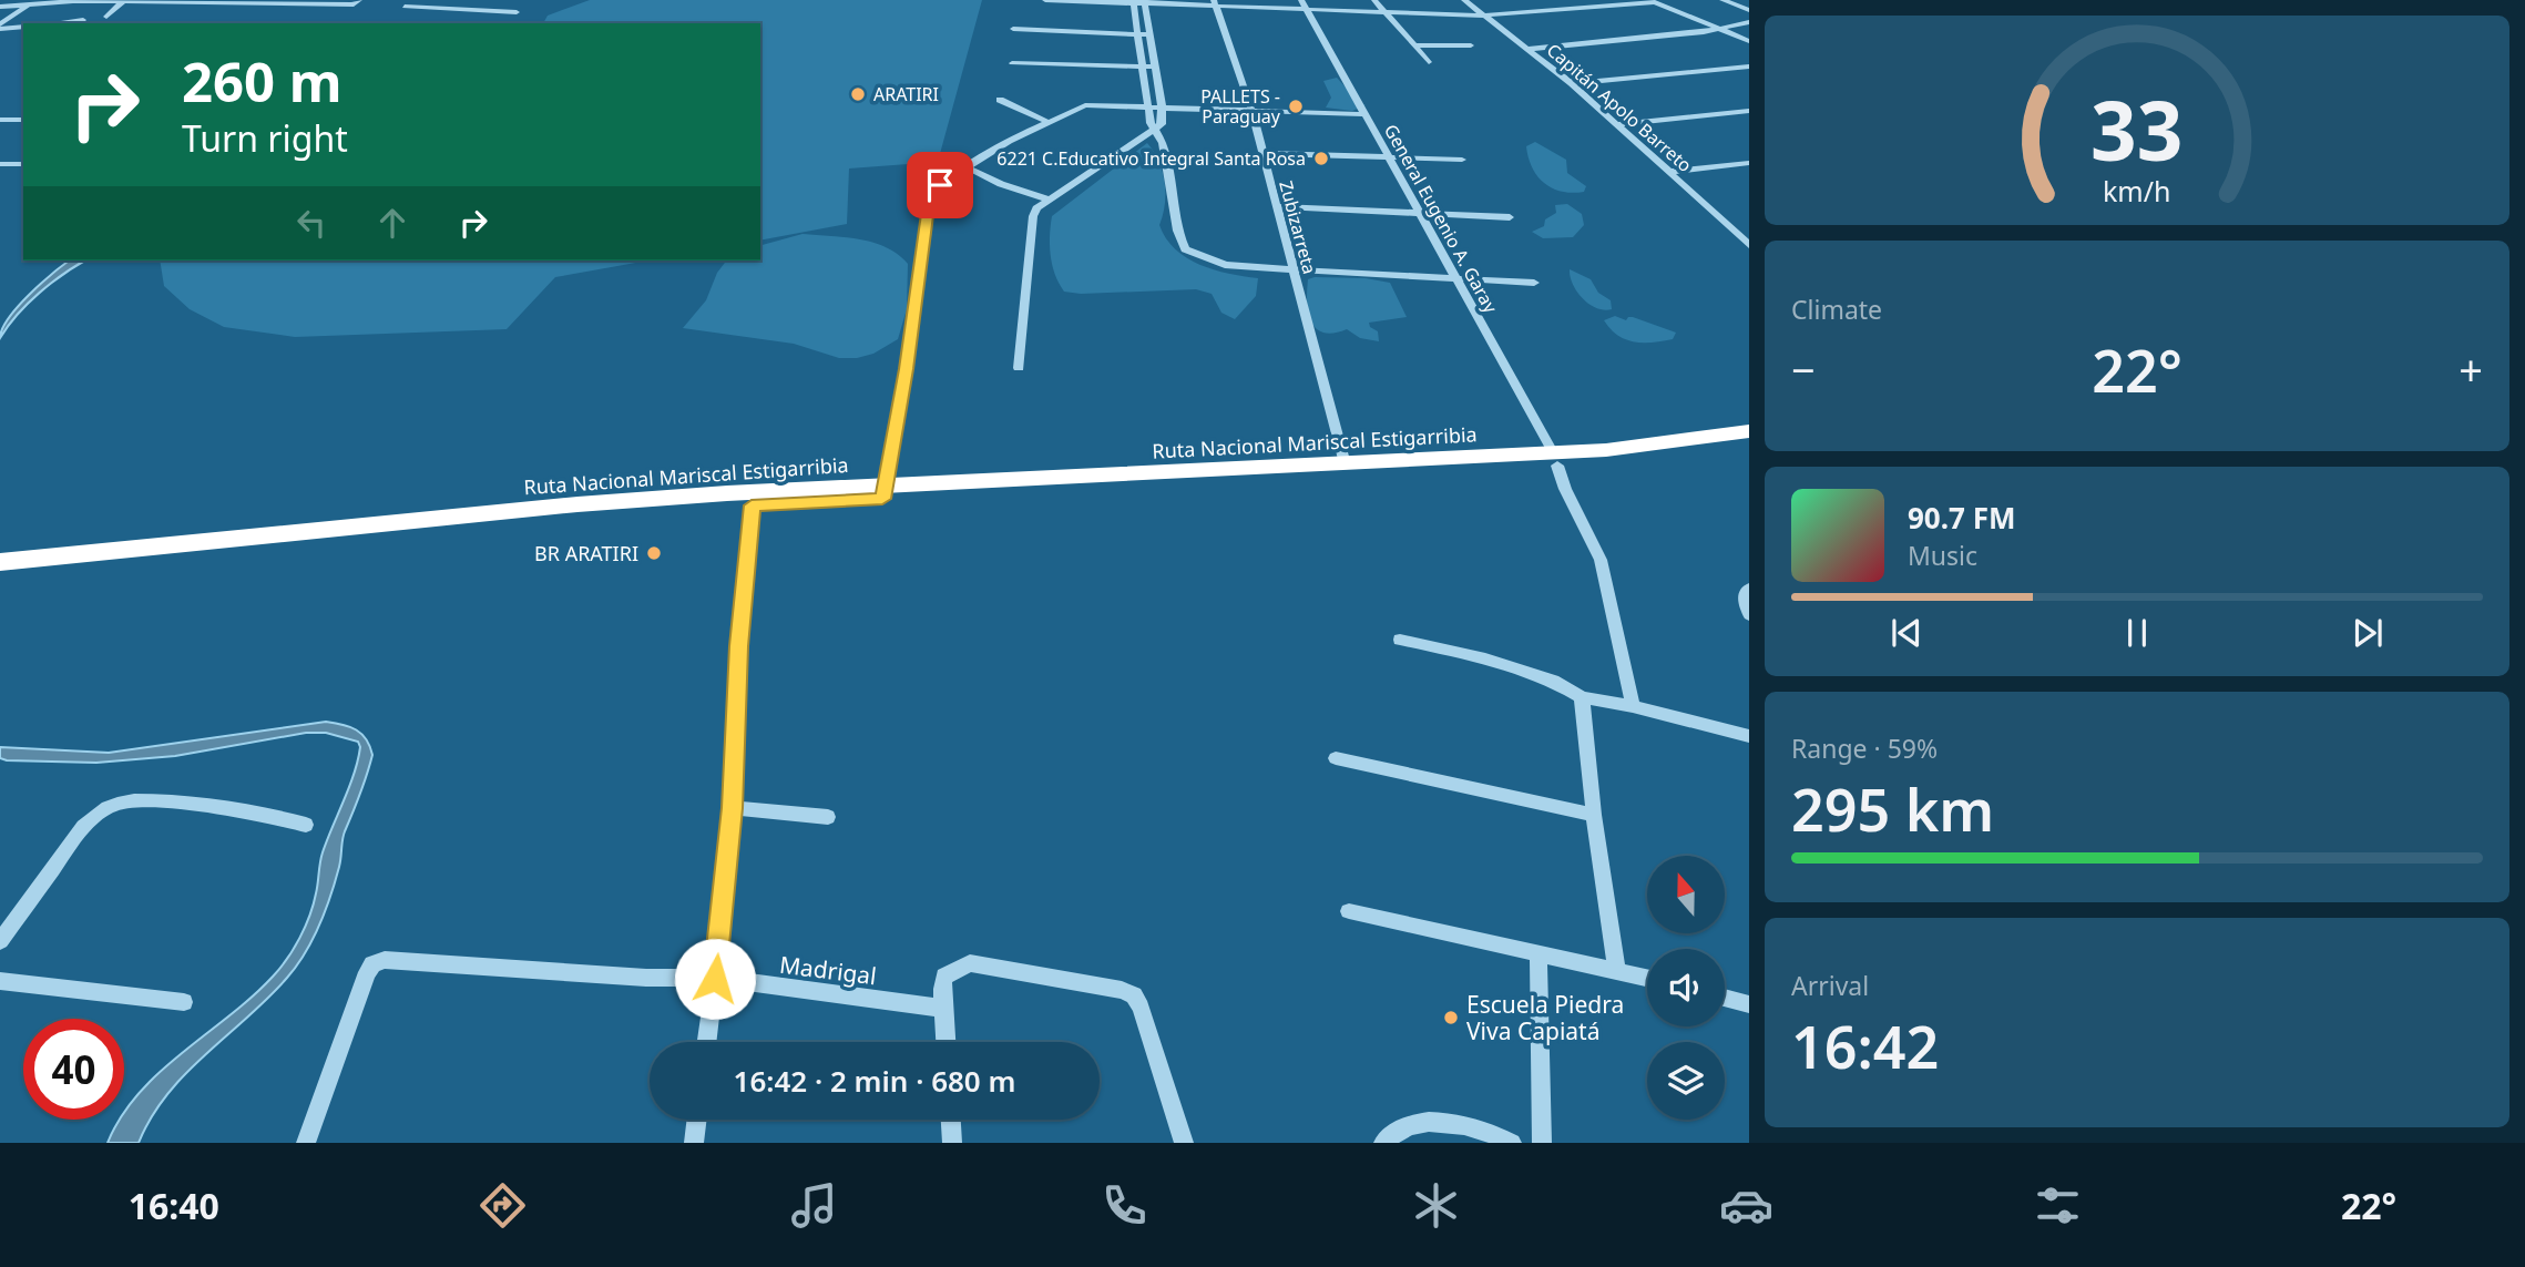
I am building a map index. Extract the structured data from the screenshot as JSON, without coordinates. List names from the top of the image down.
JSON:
{
  "streets": {
    "highway": ["Ruta Nacional Mariscal Estigarribia"],
    "street": [
      "Capitán Apolo Barreto",
      "General Eugenio A. Garay",
      "Zubizarreta",
      "Madrigal"
    ]
  },
  "crossings": [
    ["General Eugenio A. Garay", "Ruta Nacional Mariscal Estigarribia"],
    ["Zubizarreta", "Ruta Nacional Mariscal Estigarribia"]
  ],
  "places": [
    "ARATIRI",
    "PALLETS - Paraguay",
    "6221 C.Educativo Integral Santa Rosa",
    "BR ARATIRI",
    "Escuela Piedra Viva Capiatá"
  ],
  "north": "top",
  "page": {
    "turn": ["260 m", "Turn right"],
    "tile": [
      "Climate",
      ["Range · 59%", "295 km"],
      ["Arrival", "16:42"]
    ],
    "heat": ["−", "22°", "+"],
    "song": ["90.7 FM", "Music"],
    "limit": "40",
    "trip": "16:42 · 2 min · 680 m",
    "tabs": ["16:40", "22°"],
    "gauge": ["33", "km/h"]
  }
}
